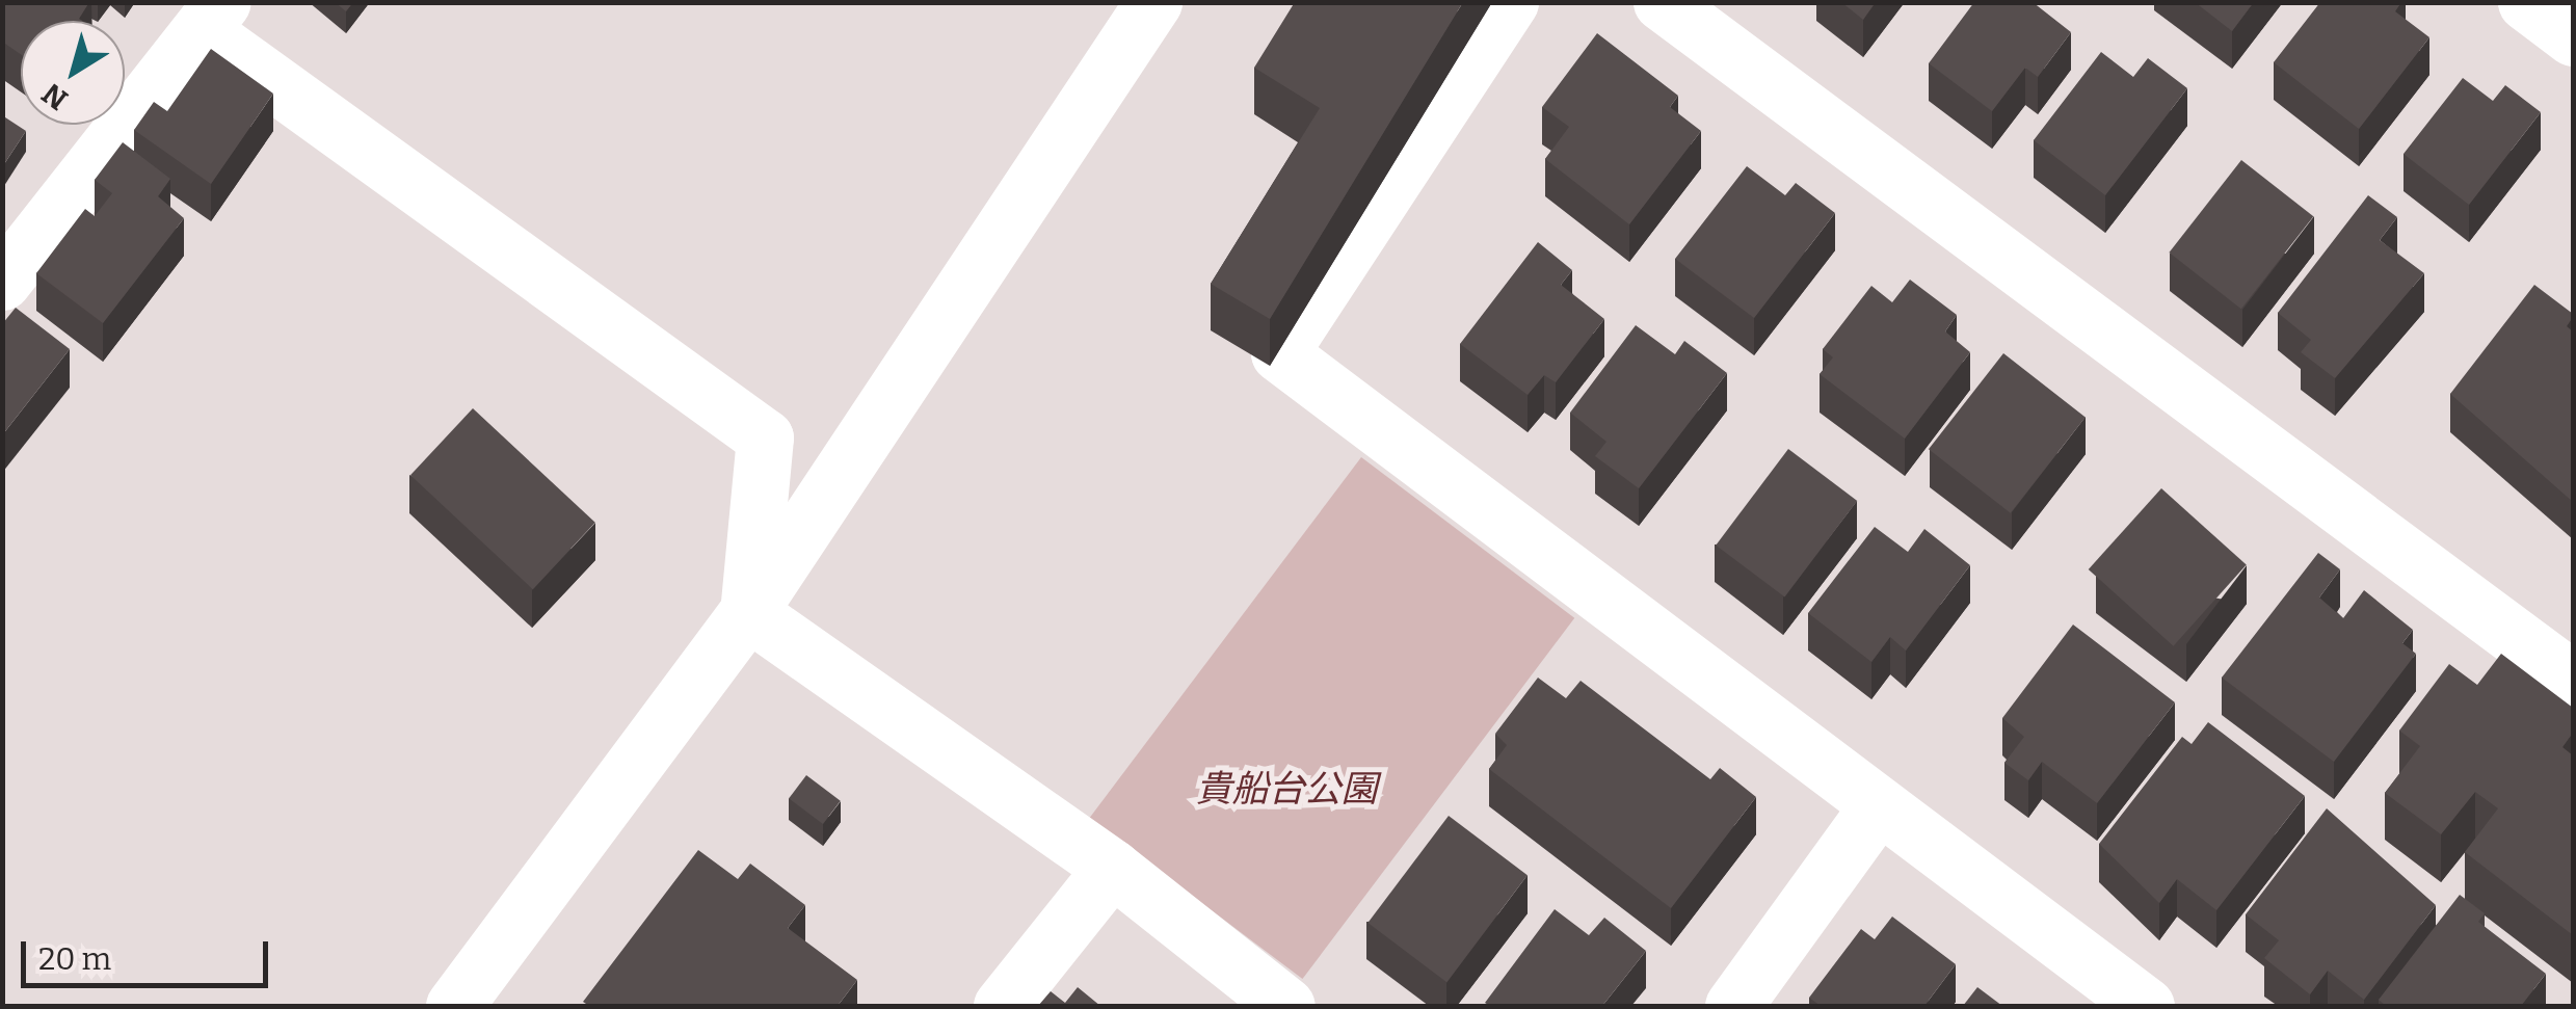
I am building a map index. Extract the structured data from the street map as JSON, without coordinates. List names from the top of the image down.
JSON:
{
  "parks": ["貴船台公園"],
  "scale_bar": "20 m",
  "north": "bottom left"
}
